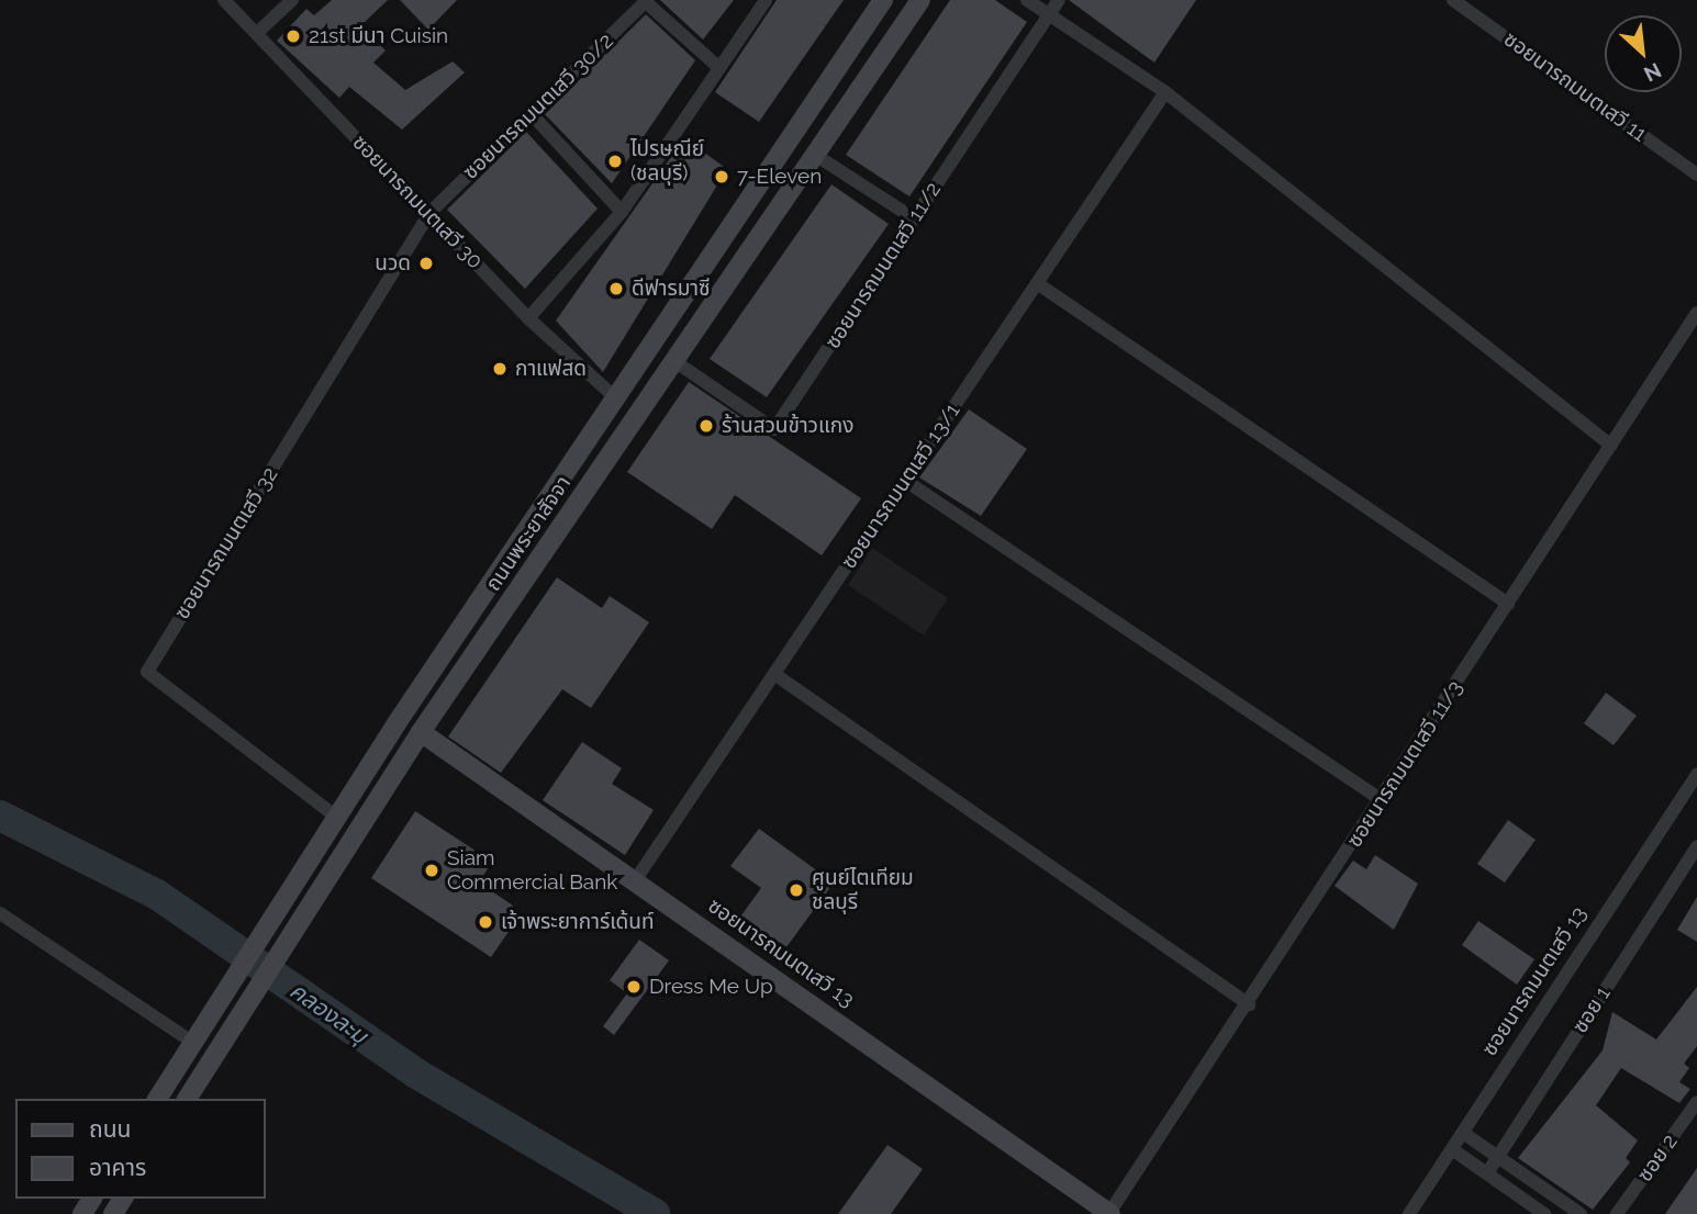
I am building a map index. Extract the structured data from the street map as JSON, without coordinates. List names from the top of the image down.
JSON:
{
  "streets": {
    "main road": ["ถนนพระยาสัจจา", "ซอยนารถมนตเสวี 13"],
    "street": [
      "ซอยนารถมนตเสวี 11",
      "ซอยนารถมนตเสวี 30/2",
      "ซอยนารถมนตเสวี 30",
      "ซอยนารถมนตเสวี 11/2",
      "ซอยนารถมนตเสวี 13/1",
      "ซอยนารถมนตเสวี 32",
      "ซอยนารถมนตเสวี 11/3",
      "ซอย 1",
      "ซอย 2"
    ]
  },
  "crossings": [
    ["ซอยนารถมนตเสวี 30/2", "ซอยนารถมนตเสวี 30"],
    ["ซอยนารถมนตเสวี 30/2", "ซอยนารถมนตเสวี 32"],
    ["ซอยนารถมนตเสวี 30", "ถนนพระยาสัจจา"],
    ["ซอยนารถมนตเสวี 30", "ซอยนารถมนตเสวี 32"],
    ["ซอยนารถมนตเสวี 11/2", "ถนนพระยาสัจจา"],
    ["ซอยนารถมนตเสวี 13/1", "ซอยนารถมนตเสวี 13"],
    ["ถนนพระยาสัจจา", "ซอยนารถมนตเสวี 32"],
    ["ถนนพระยาสัจจา", "ซอยนารถมนตเสวี 13"],
    ["ซอยนารถมนตเสวี 11/3", "ซอยนารถมนตเสวี 13"]
  ],
  "water": ["คลองละมุ"],
  "places": [
    "21st มีนา Cuisin",
    "ไปรษณีย์ (ชลบุรี)",
    "7-Eleven",
    "นวด",
    "ดีฟารมาซี",
    "กาแฟสด",
    "ร้านสวนข้าวแกง",
    "Siam Commercial Bank",
    "ศูนย์ไตเทียม ชลบุรี",
    "เจ้าพระยาการ์เด้นท์",
    "Dress Me Up"
  ],
  "legend": ["ถนน", "อาคาร"],
  "north": "bottom right"
}
